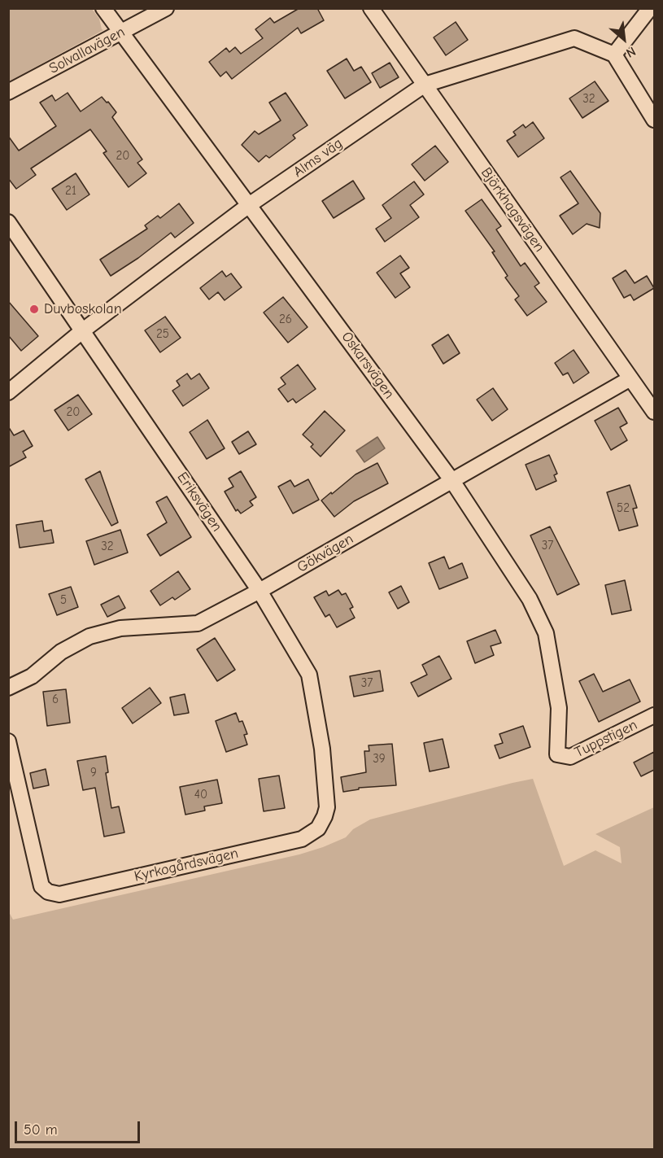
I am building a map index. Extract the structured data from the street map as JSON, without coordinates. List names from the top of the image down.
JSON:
{
  "streets": {
    "street": [
      "Solvallavägen",
      "Alms väg",
      "Björkhagsvägen",
      "Oskarsvägen",
      "Eriksvägen",
      "Gökvägen",
      "Tuppstigen",
      "Kyrkogårdsvägen"
    ]
  },
  "crossings": [
    ["Solvallavägen", "Oskarsvägen"],
    ["Alms väg", "Björkhagsvägen"],
    ["Alms väg", "Oskarsvägen"],
    ["Alms väg", "Eriksvägen"],
    ["Björkhagsvägen", "Gökvägen"],
    ["Oskarsvägen", "Gökvägen"],
    ["Oskarsvägen", "Tuppstigen"],
    ["Eriksvägen", "Gökvägen"],
    ["Eriksvägen", "Kyrkogårdsvägen"]
  ],
  "places": ["Duvboskolan"],
  "house_numbers": [
    "32",
    "20",
    "21",
    "26",
    "25",
    "20",
    "52",
    "37",
    "32",
    "5",
    "37",
    "6",
    "39",
    "9",
    "40"
  ],
  "scale_bar": "50 m",
  "north": "bottom right"
}
